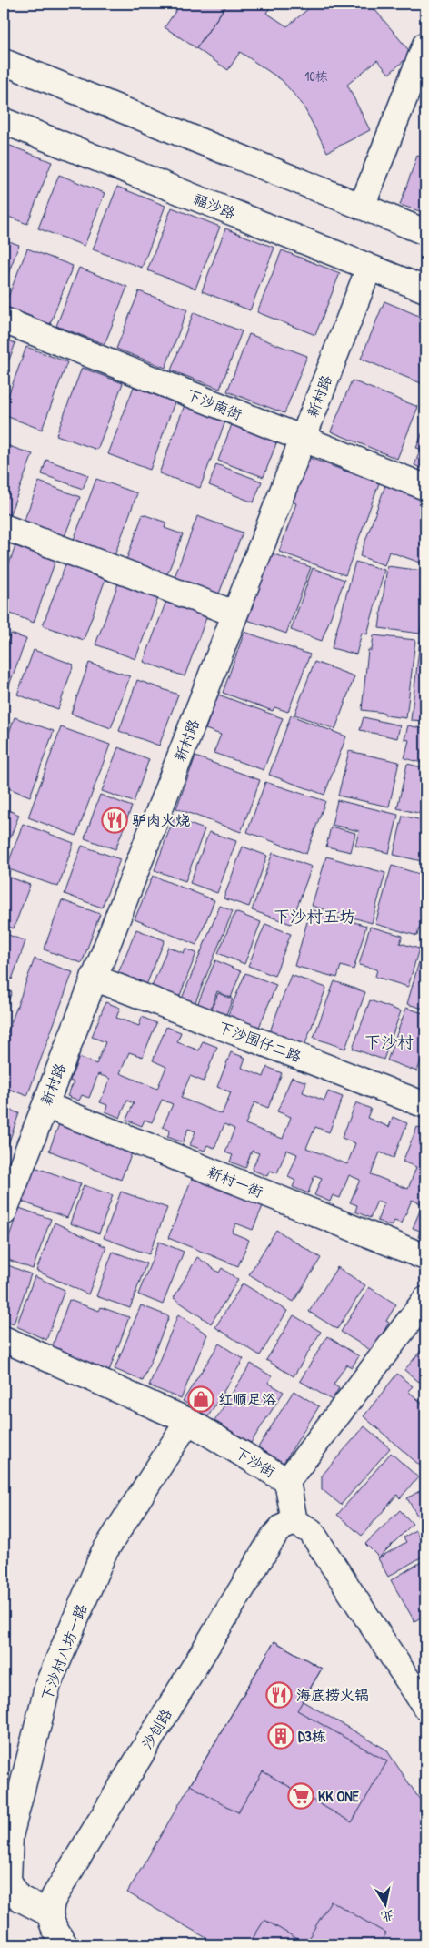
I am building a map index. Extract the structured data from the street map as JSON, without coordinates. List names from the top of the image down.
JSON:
{
  "streets": {
    "street": [
      "福沙路",
      "新村路",
      "下沙南街",
      "下沙围仔二路",
      "新村一街",
      "下沙街",
      "下沙村八坊一路",
      "沙创路"
    ]
  },
  "crossings": [
    ["福沙路", "新村路"],
    ["新村路", "下沙南街"],
    ["新村路", "下沙围仔二路"],
    ["新村路", "新村一街"],
    ["下沙街", "下沙村八坊一路"],
    ["下沙街", "沙创路"],
    ["下沙村八坊一路", "沙创路"]
  ],
  "districts": ["下沙村五坊", "下沙村"],
  "places": {
    "restaurant": ["驴肉火烧", "海底捞火锅"],
    "shop": ["红顺足浴"],
    "building": ["D3栋"],
    "supermarket": ["KK ONE"]
  },
  "house_numbers": ["10栋"],
  "north": "bottom"
}
